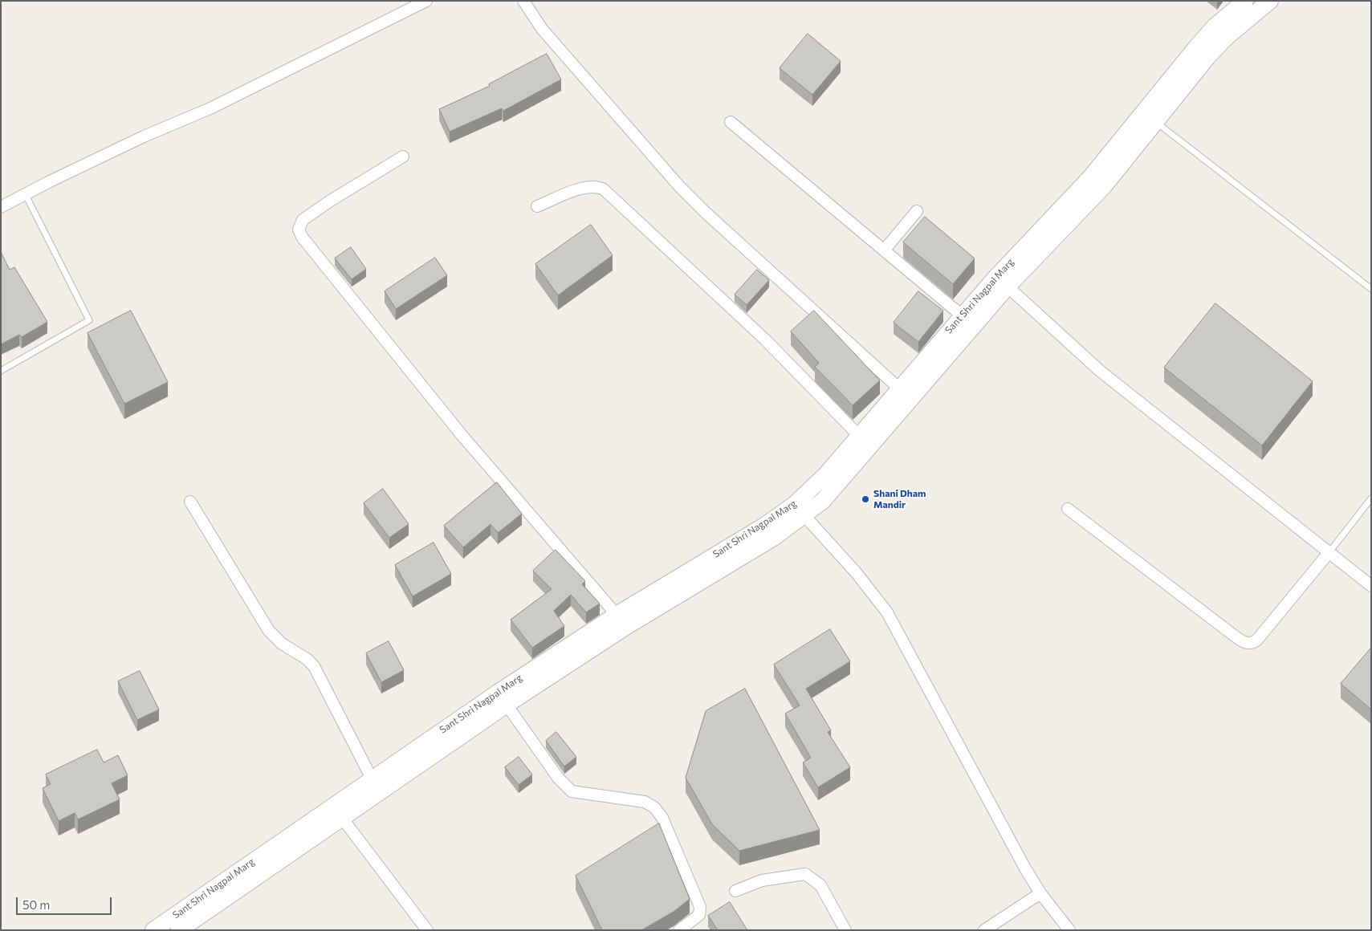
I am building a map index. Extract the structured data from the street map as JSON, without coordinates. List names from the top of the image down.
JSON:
{
  "streets": {
    "main road": ["Sant Shri Nagpal Marg"]
  },
  "places": ["Shani Dham Mandir"],
  "scale_bar": "50 m"
}
